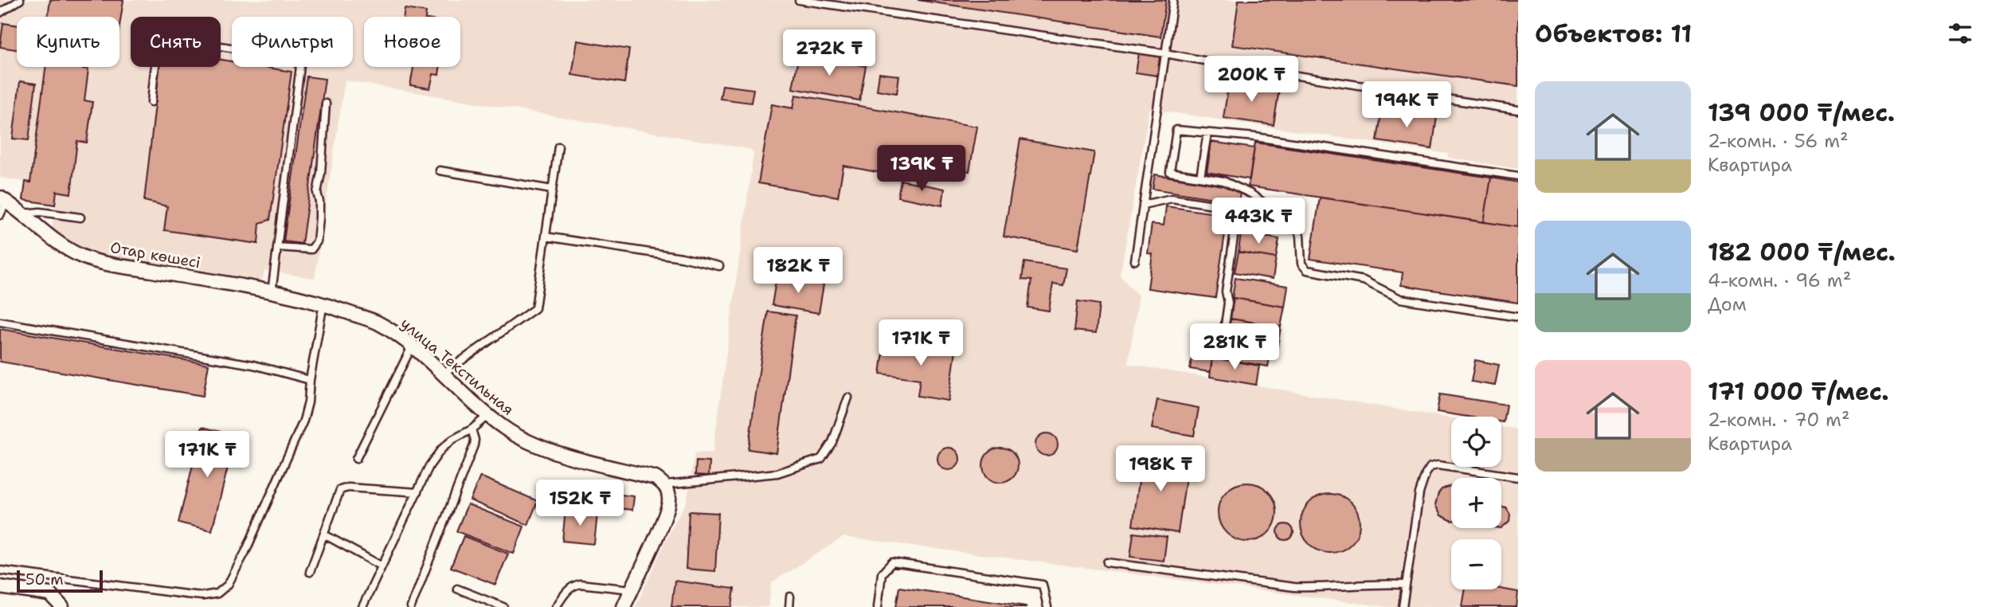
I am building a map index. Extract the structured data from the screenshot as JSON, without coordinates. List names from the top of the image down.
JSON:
{
  "streets": {
    "street": ["Отар көшесі", "улица Текстильная"]
  },
  "crossings": [
    ["Отар көшесі", "улица Текстильная"]
  ],
  "scale_bar": "50 m",
  "page": {
    "heading": "Объектов: 11",
    "chip": [
      "Купить",
      "Снять",
      "Фильтры",
      "Новое"
    ],
    "price": [
      "272K ₸",
      "200K ₸",
      "194K ₸",
      "139K ₸",
      "443K ₸",
      "182K ₸",
      "171K ₸",
      "281K ₸",
      "171K ₸",
      "198K ₸",
      "152K ₸"
    ],
    "list": [
      {
        "name": "139 000 ₸/мес.",
        "note": "2-комн. · 56 m² · Квартира"
      },
      {
        "name": "182 000 ₸/мес.",
        "note": "4-комн. · 96 m² · Дом"
      },
      {
        "name": "171 000 ₸/мес.",
        "note": "2-комн. · 70 m² · Квартира"
      }
    ],
    "map_buttons": ["+", "−"],
    "scale": "50 m"
  }
}
